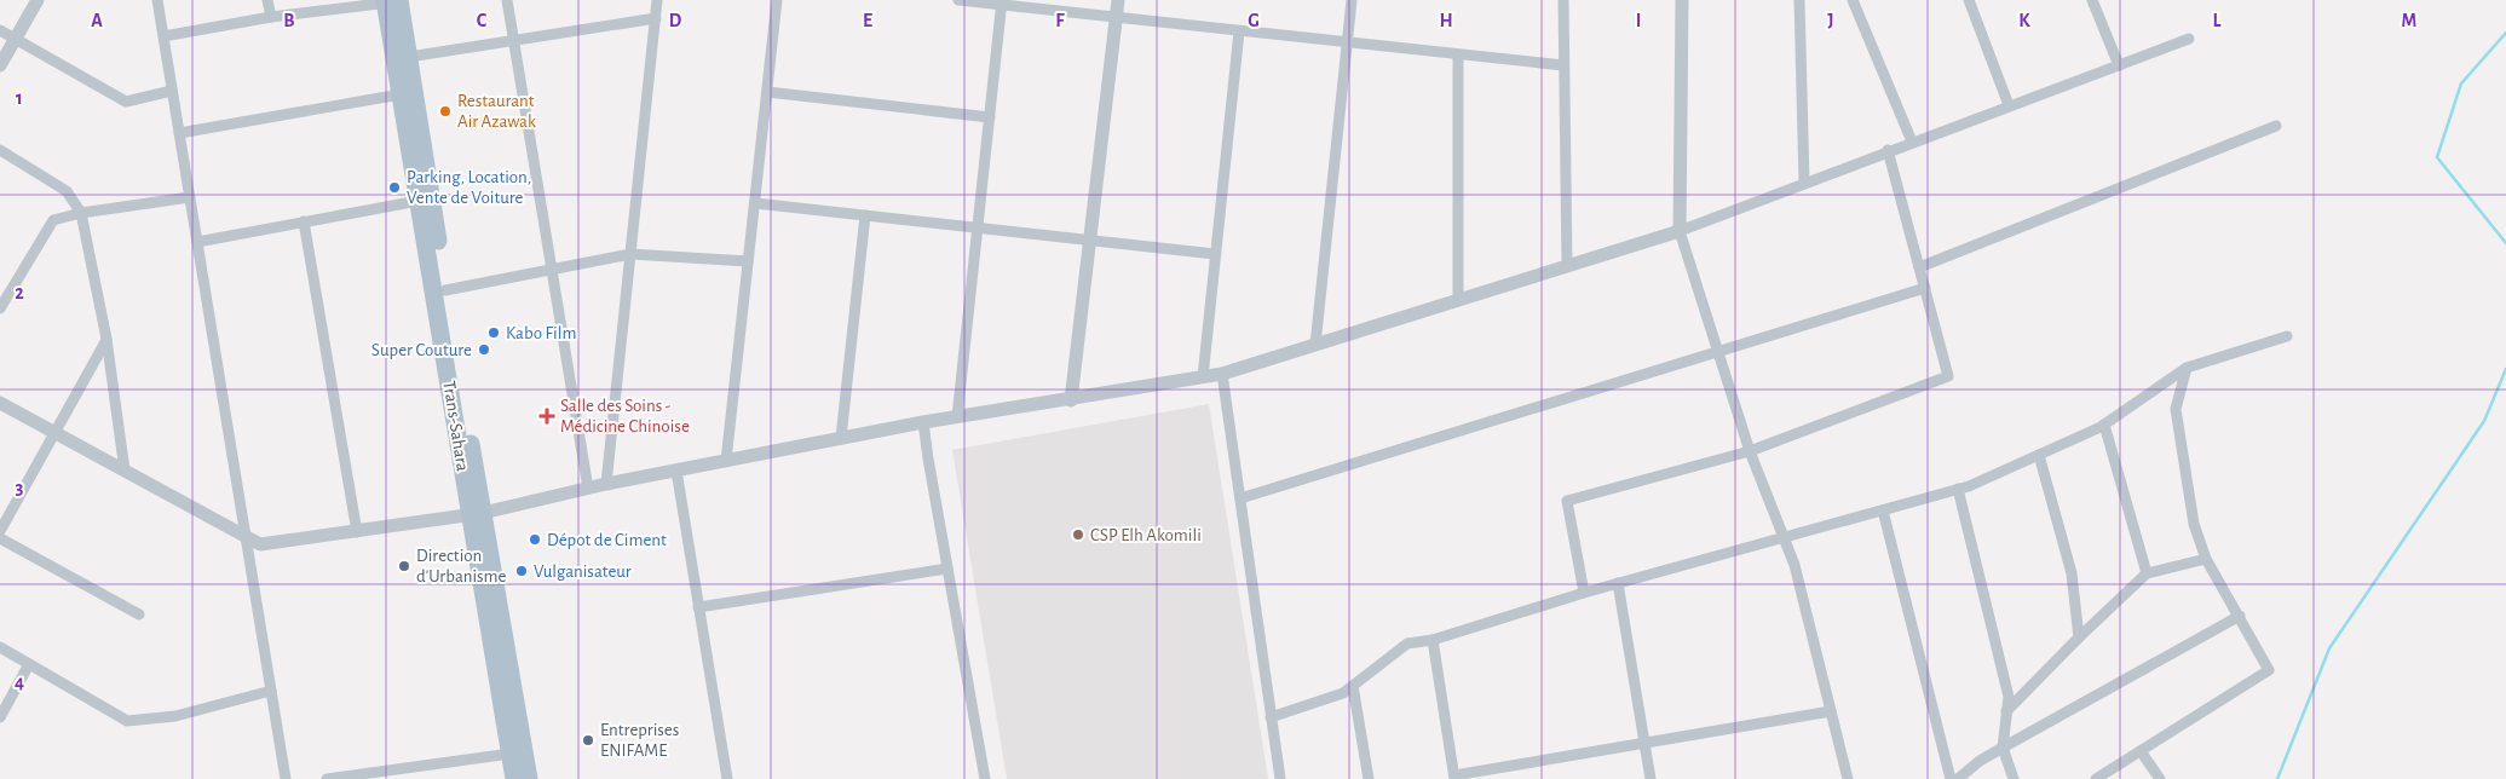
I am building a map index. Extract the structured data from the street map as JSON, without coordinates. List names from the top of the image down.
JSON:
{
  "streets": {
    "main road": ["Trans-Sahara"]
  },
  "places": {
    "other": [
      "Restaurant Air Azawak",
      "Parking, Location, Vente de Voiture",
      "Kabo Film",
      "Super Couture",
      "CSP Elh Akomili",
      "Dépot de Ciment",
      "Direction d'Urbanisme",
      "Vulganisateur",
      "Entreprises ENIFAME"
    ],
    "health": ["Salle des Soins - Médicine Chinoise"]
  },
  "grid": {
    "columns": [
      "A",
      "B",
      "C",
      "D",
      "E",
      "F",
      "G",
      "H",
      "I",
      "J",
      "K",
      "L",
      "M"
    ],
    "rows": [
      "1",
      "2",
      "3",
      "4"
    ]
  }
}
